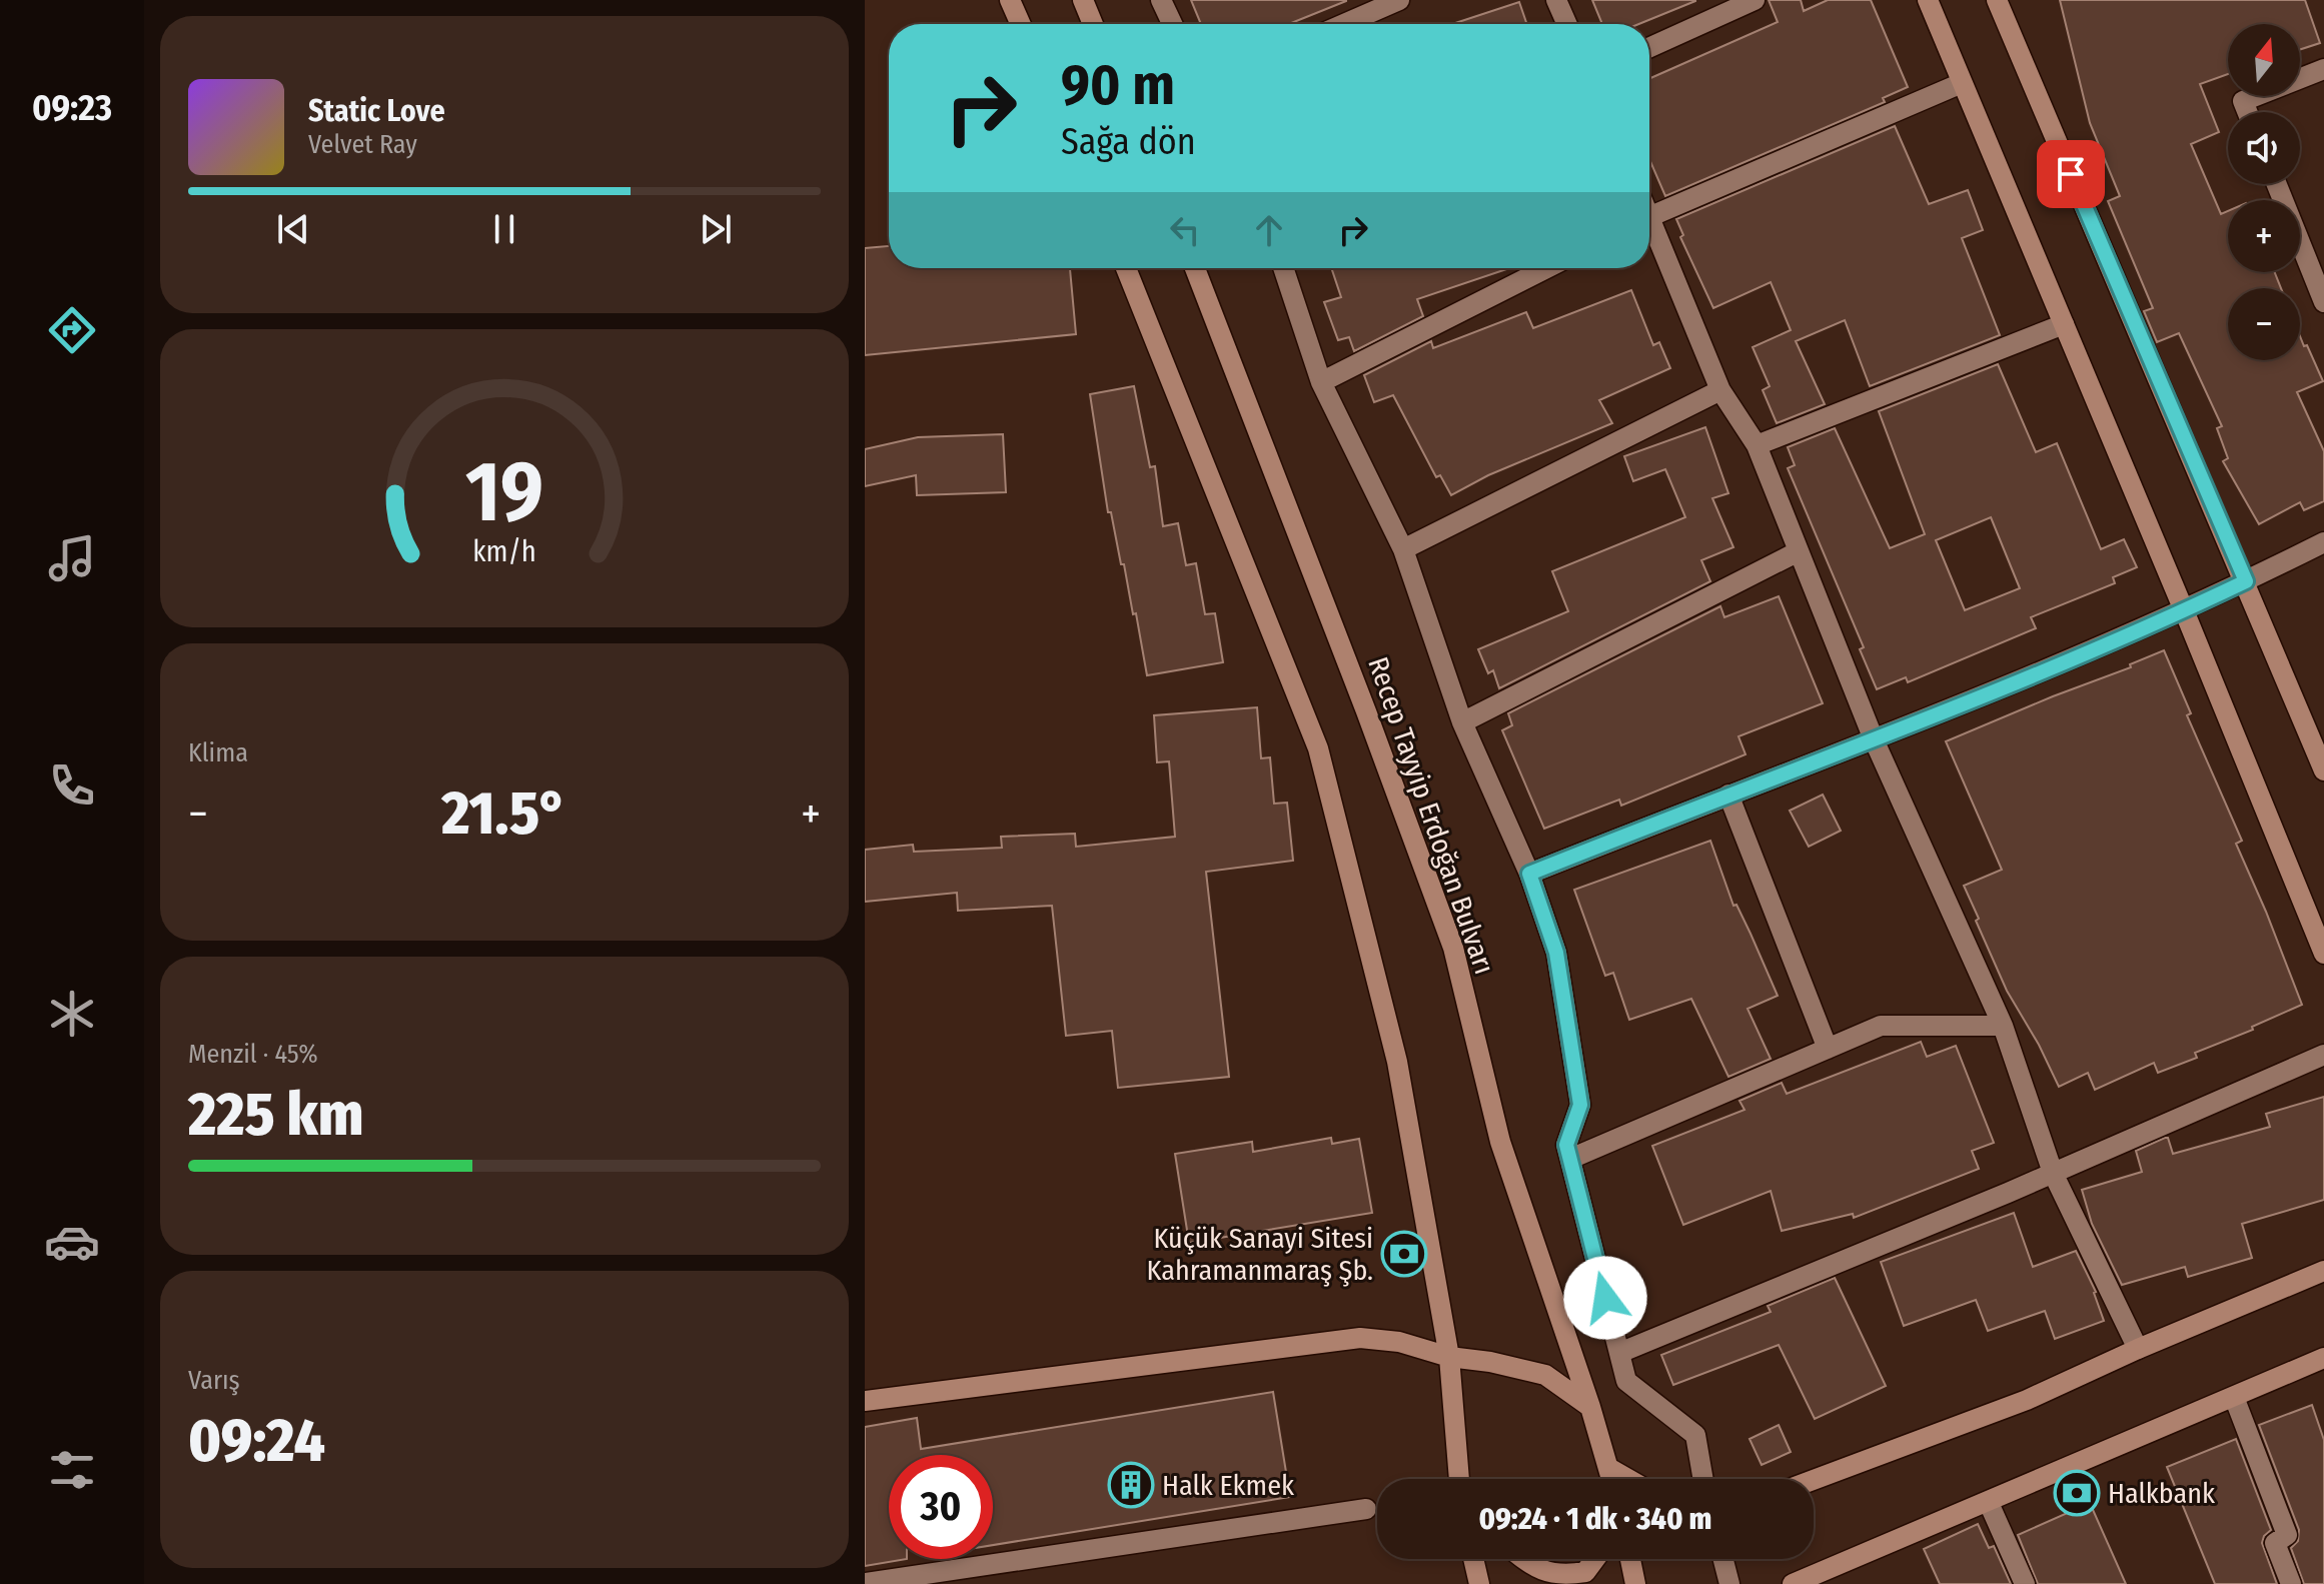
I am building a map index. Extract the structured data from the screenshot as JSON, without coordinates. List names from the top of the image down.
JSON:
{
  "streets": {
    "main road": ["Recep Tayyip Erdoğan Bulvarı"]
  },
  "places": {
    "bank": ["Küçük Sanayi Sitesi Kahramanmaraş Şb.", "Halkbank"],
    "building": ["Halk Ekmek"]
  },
  "north": "top",
  "page": {
    "tabs": "09:23",
    "map_buttons": ["+", "−"],
    "turn": ["90 m", "Sağa dön"],
    "song": ["Static Love", "Velvet Ray"],
    "tile": [
      "Klima",
      ["Menzil · 45%", "225 km"],
      ["Varış", "09:24"]
    ],
    "heat": ["−", "21.5°", "+"],
    "limit": "30",
    "trip": "09:24 · 1 dk · 340 m",
    "gauge": ["19", "km/h"]
  }
}
